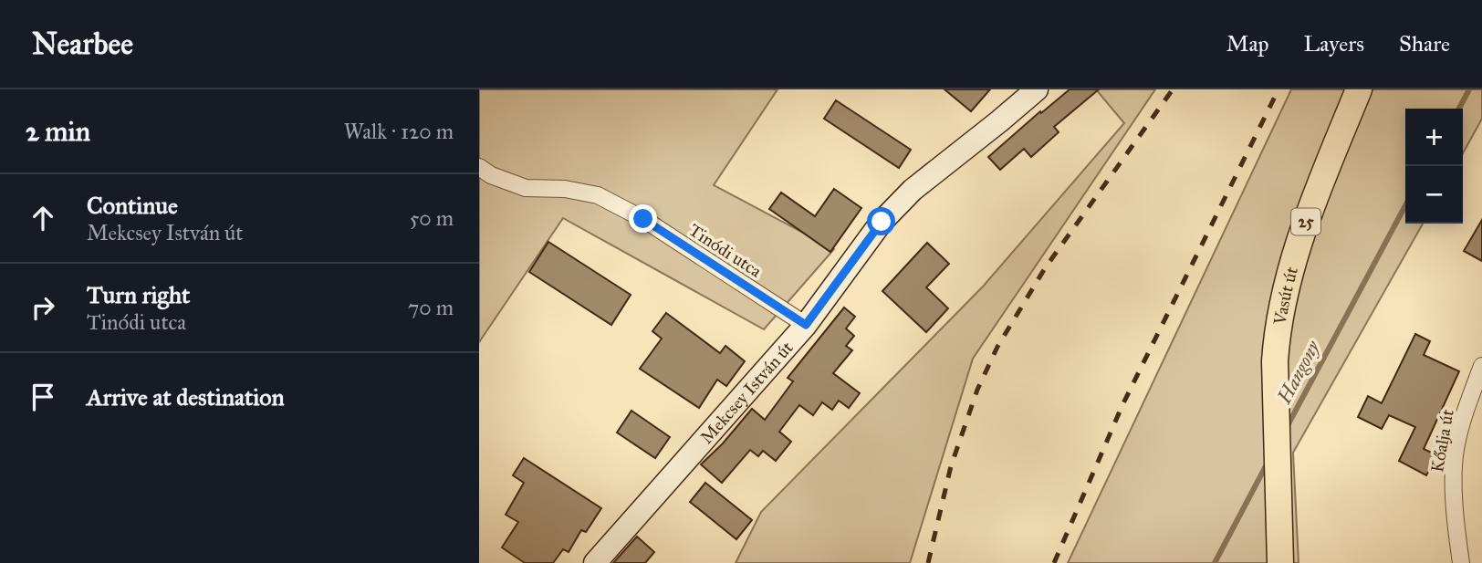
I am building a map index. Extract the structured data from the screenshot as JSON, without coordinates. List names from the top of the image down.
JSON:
{
  "streets": {
    "main road": ["25", "Vasút út"],
    "street": ["Tinódi utca", "Mekcsey István út", "Kőalja út"]
  },
  "crossings": [
    ["Tinódi utca", "Mekcsey István út"]
  ],
  "water": ["Hangony"],
  "page": {
    "header": "Nearbee",
    "nav": ["Map", "Layers", "Share"],
    "heading": ["2 min", "Walk · 120 m"],
    "map_buttons": ["+", "−"],
    "list": [
      ["Continue", "Mekcsey István út", "50 m"],
      ["Turn right", "Tinódi utca", "70 m"],
      "Arrive at destination"
    ]
  }
}
